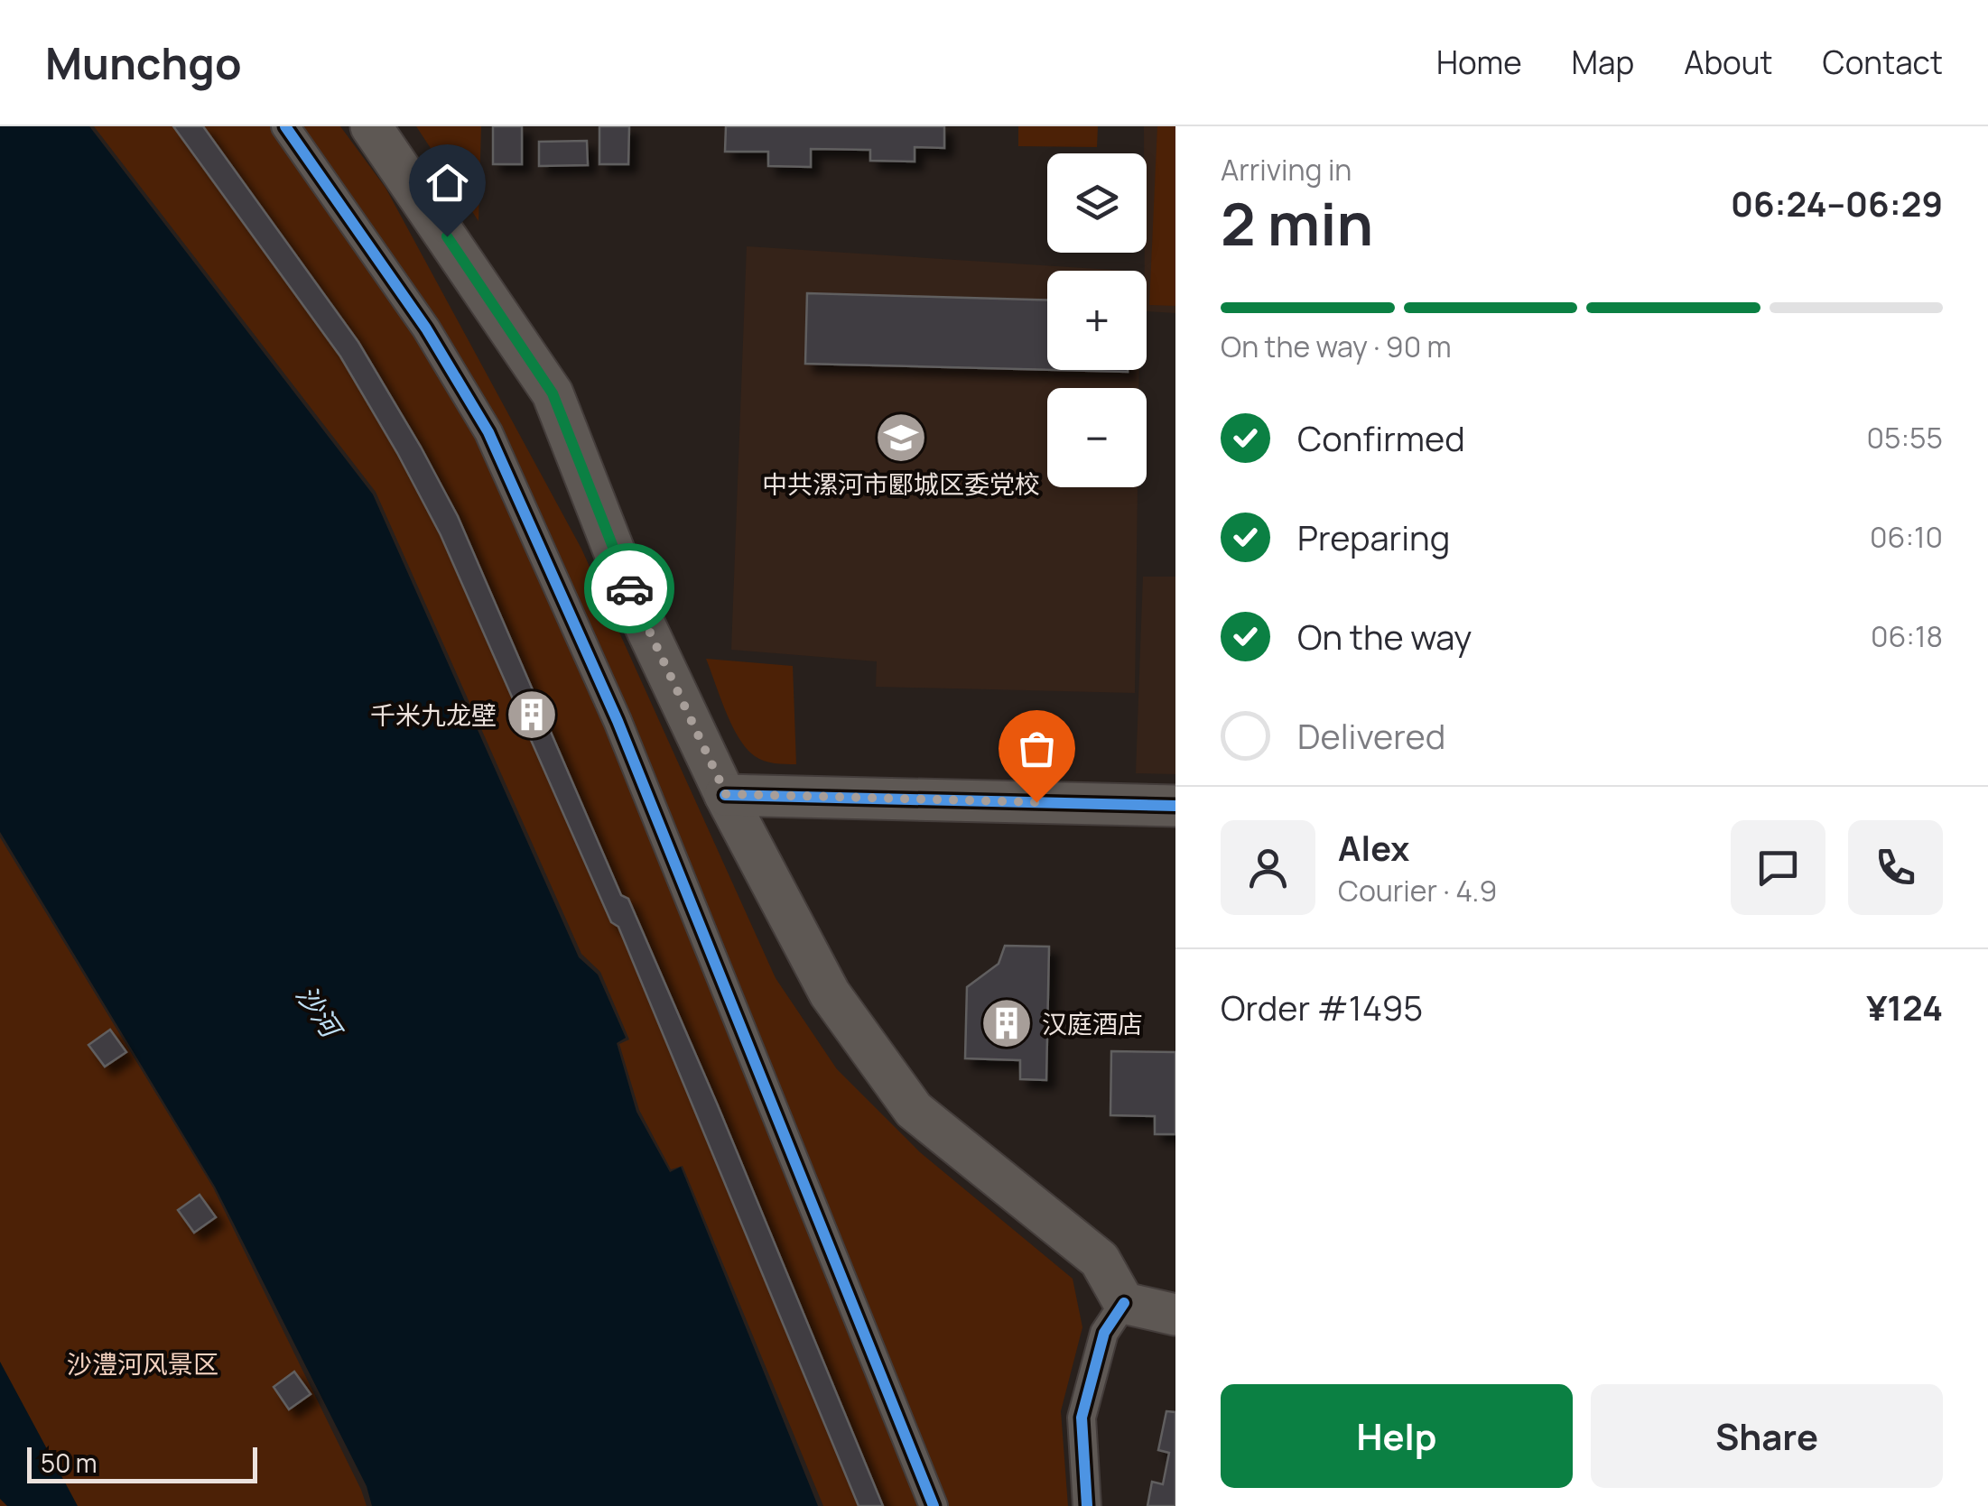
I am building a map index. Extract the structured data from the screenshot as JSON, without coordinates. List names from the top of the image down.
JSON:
{
  "water": ["沙河"],
  "parks": ["沙澧河风景区"],
  "places": {
    "school or university": ["中共漯河市郾城区委党校"],
    "building": ["千米九龙壁", "汉庭酒店"]
  },
  "scale_bar": "50 m",
  "page": {
    "header": "Munchgo",
    "nav": [
      "Home",
      "Map",
      "About",
      "Contact"
    ],
    "heading": ["2 min", "Arriving in", "06:24–06:29"],
    "panel": [
      "Alex",
      "Courier · 4.9",
      "Order #1495",
      "¥124"
    ],
    "map_buttons": ["+", "−"],
    "bar": "On the way · 90 m",
    "list": [
      ["Confirmed", "05:55"],
      ["Preparing", "06:10"],
      ["On the way", "06:18"],
      "Delivered"
    ],
    "buttons": ["Help", "Share"],
    "scale": "50 m"
  }
}
